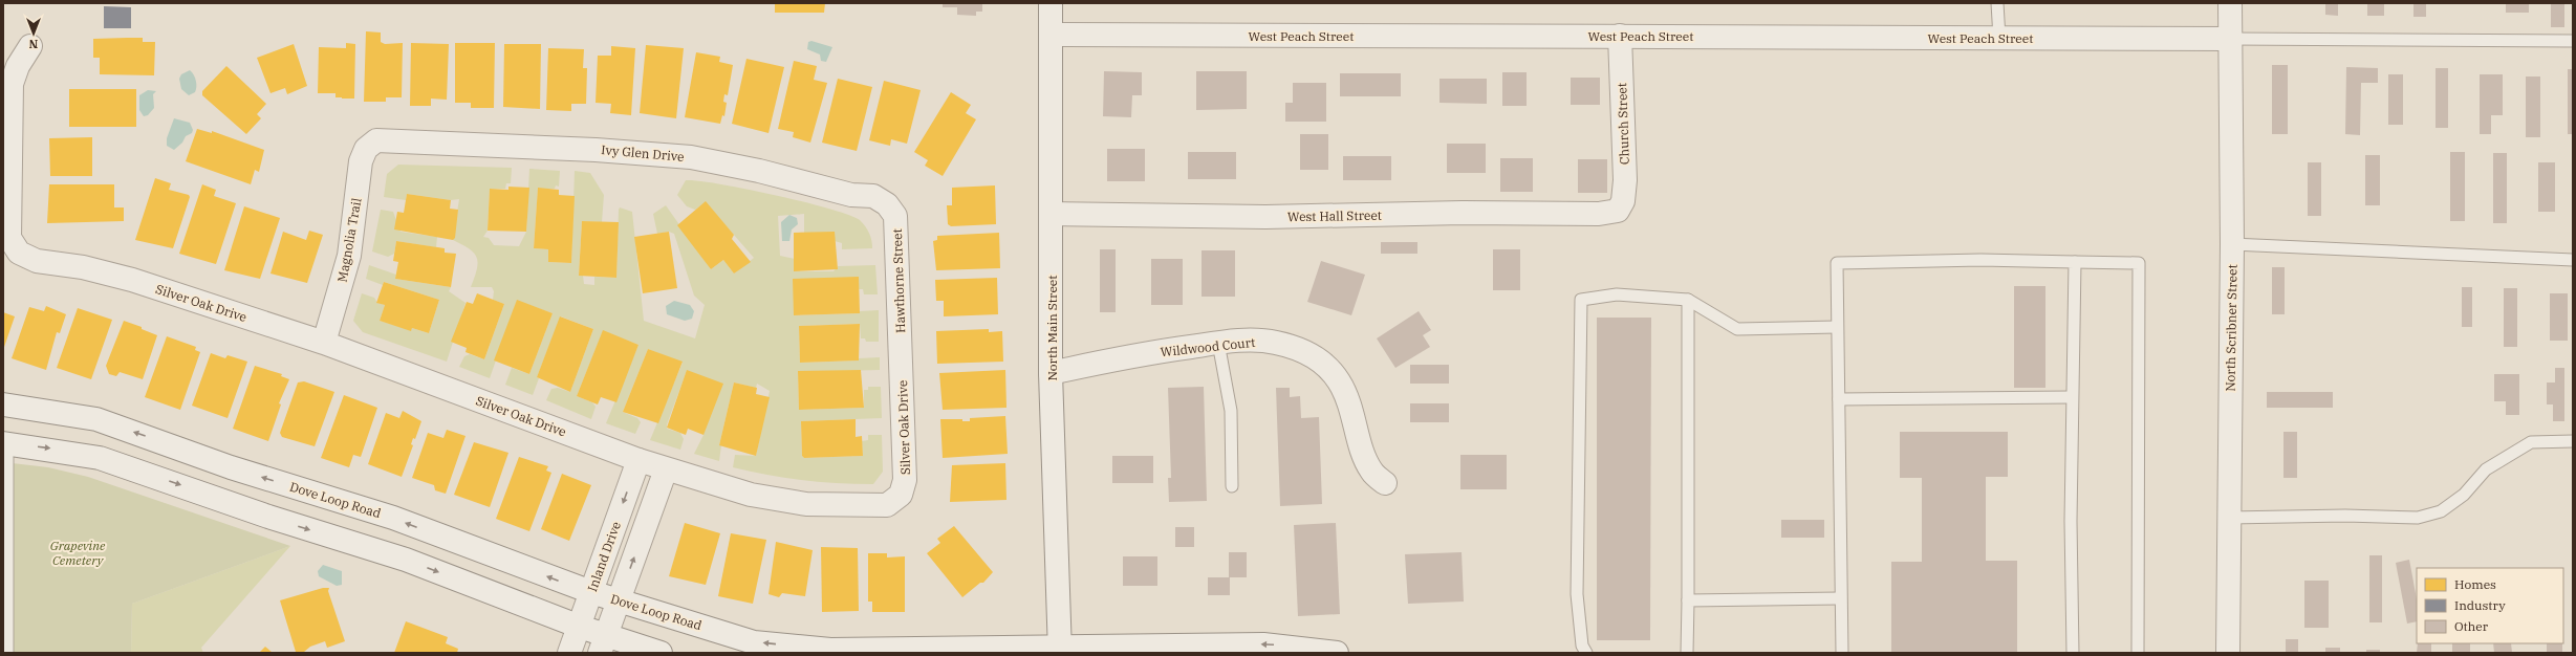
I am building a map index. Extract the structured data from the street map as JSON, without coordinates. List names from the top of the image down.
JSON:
{
  "streets": {
    "street": [
      "West Peach Street",
      "Church Street",
      "Ivy Glen Drive",
      "West Hall Street",
      "Magnolia Trail",
      "Hawthorne Street",
      "Silver Oak Drive",
      "North Main Street",
      "North Scribner Street",
      "Wildwood Court",
      "Dove Loop Road",
      "Inland Drive"
    ]
  },
  "crossings": [
    ["West Peach Street", "Church Street"],
    ["West Peach Street", "North Main Street"],
    ["West Peach Street", "North Scribner Street"],
    ["Church Street", "West Hall Street"],
    ["Ivy Glen Drive", "Magnolia Trail"],
    ["Ivy Glen Drive", "Hawthorne Street"],
    ["West Hall Street", "North Main Street"],
    ["Magnolia Trail", "Silver Oak Drive"],
    ["Hawthorne Street", "Silver Oak Drive"],
    ["Silver Oak Drive", "Inland Drive"],
    ["North Main Street", "Wildwood Court"],
    ["North Main Street", "Dove Loop Road"],
    ["Dove Loop Road", "Inland Drive"]
  ],
  "parks": ["Grapevine Cemetery"],
  "legend": ["Homes", "Industry", "Other"],
  "north": "bottom"
}
